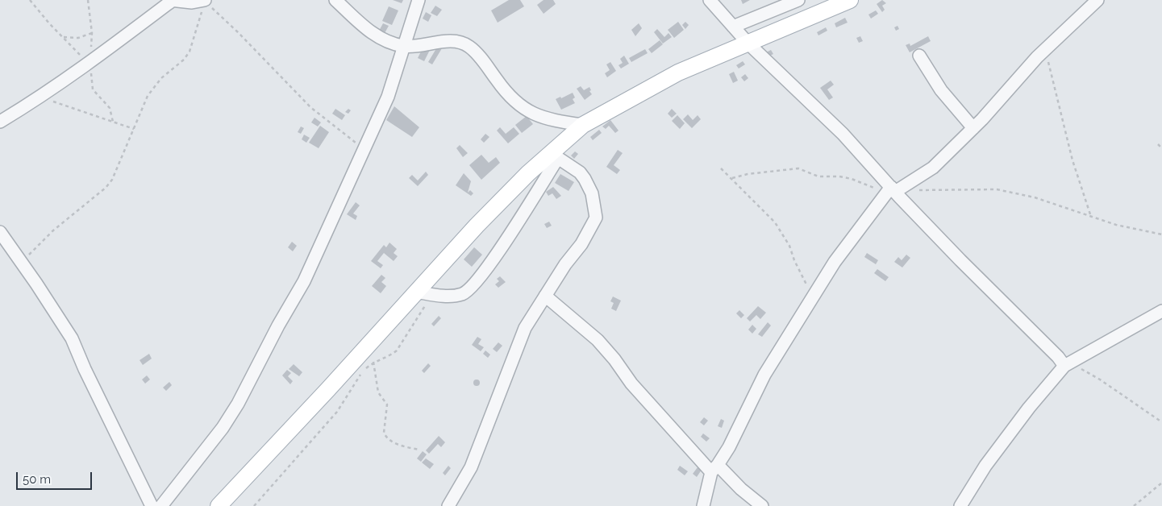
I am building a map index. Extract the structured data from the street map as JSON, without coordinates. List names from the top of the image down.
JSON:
{
  "scale_bar": "50 m"
}
